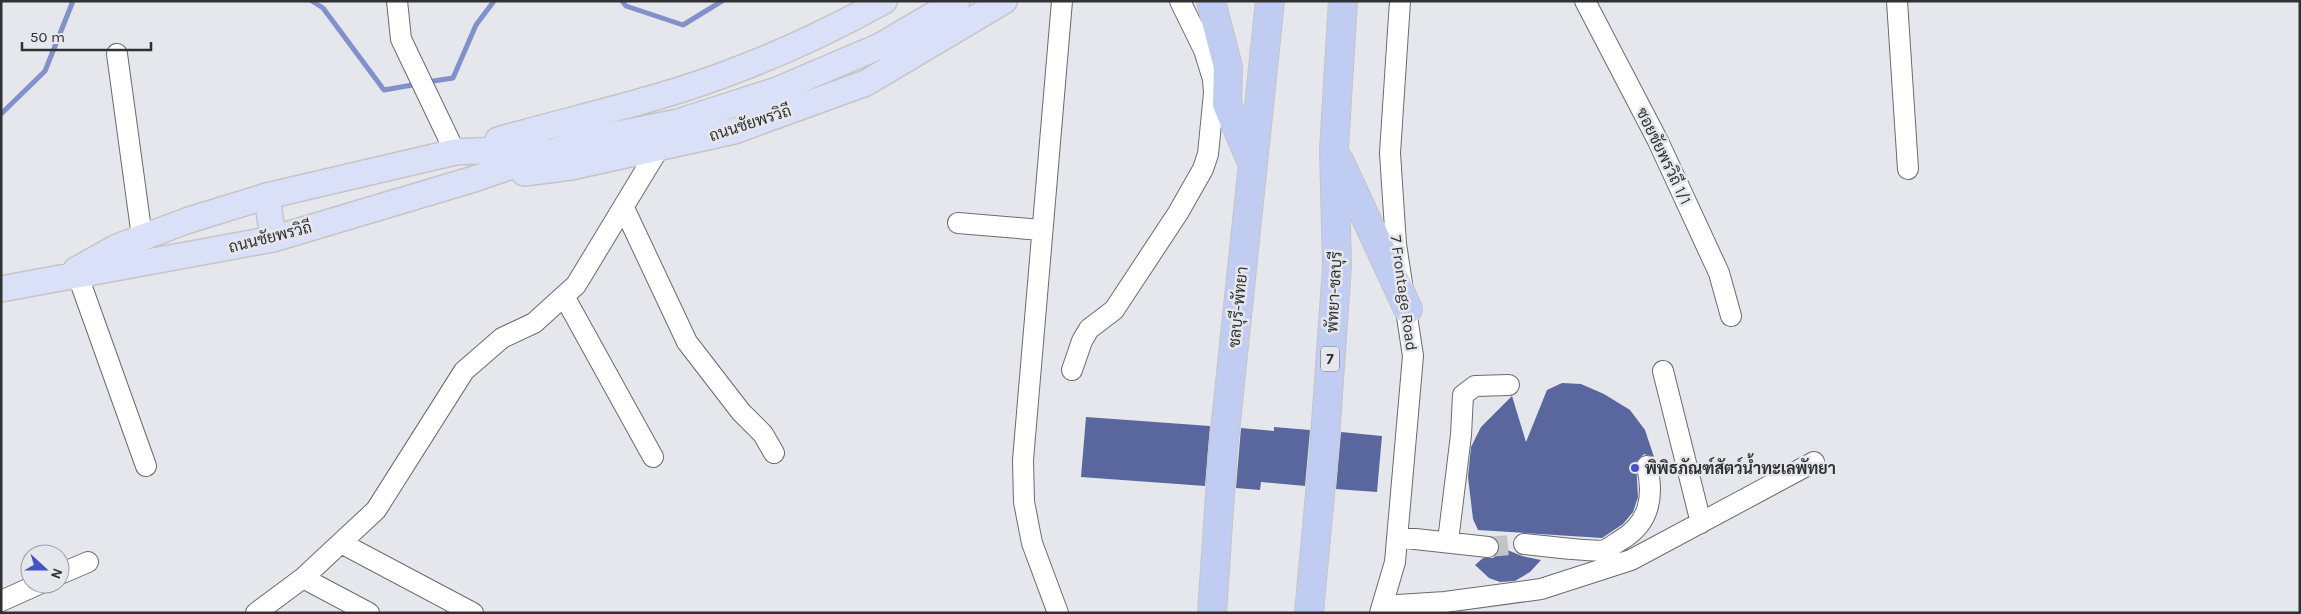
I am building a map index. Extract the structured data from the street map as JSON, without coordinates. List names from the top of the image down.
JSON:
{
  "streets": {
    "highway": ["พัทยา-ชลบุรี", "ชลบุรี-พัทยา", "7"],
    "main road": ["ถนนชัยพรวิถี"],
    "street": ["ซอยชัยพรวิถี 1/1", "7 Frontage Road"]
  },
  "places": ["พิพิธภัณฑ์สัตว์น้ำทะเลพัทยา"],
  "scale_bar": "50 m",
  "north": "right"
}
